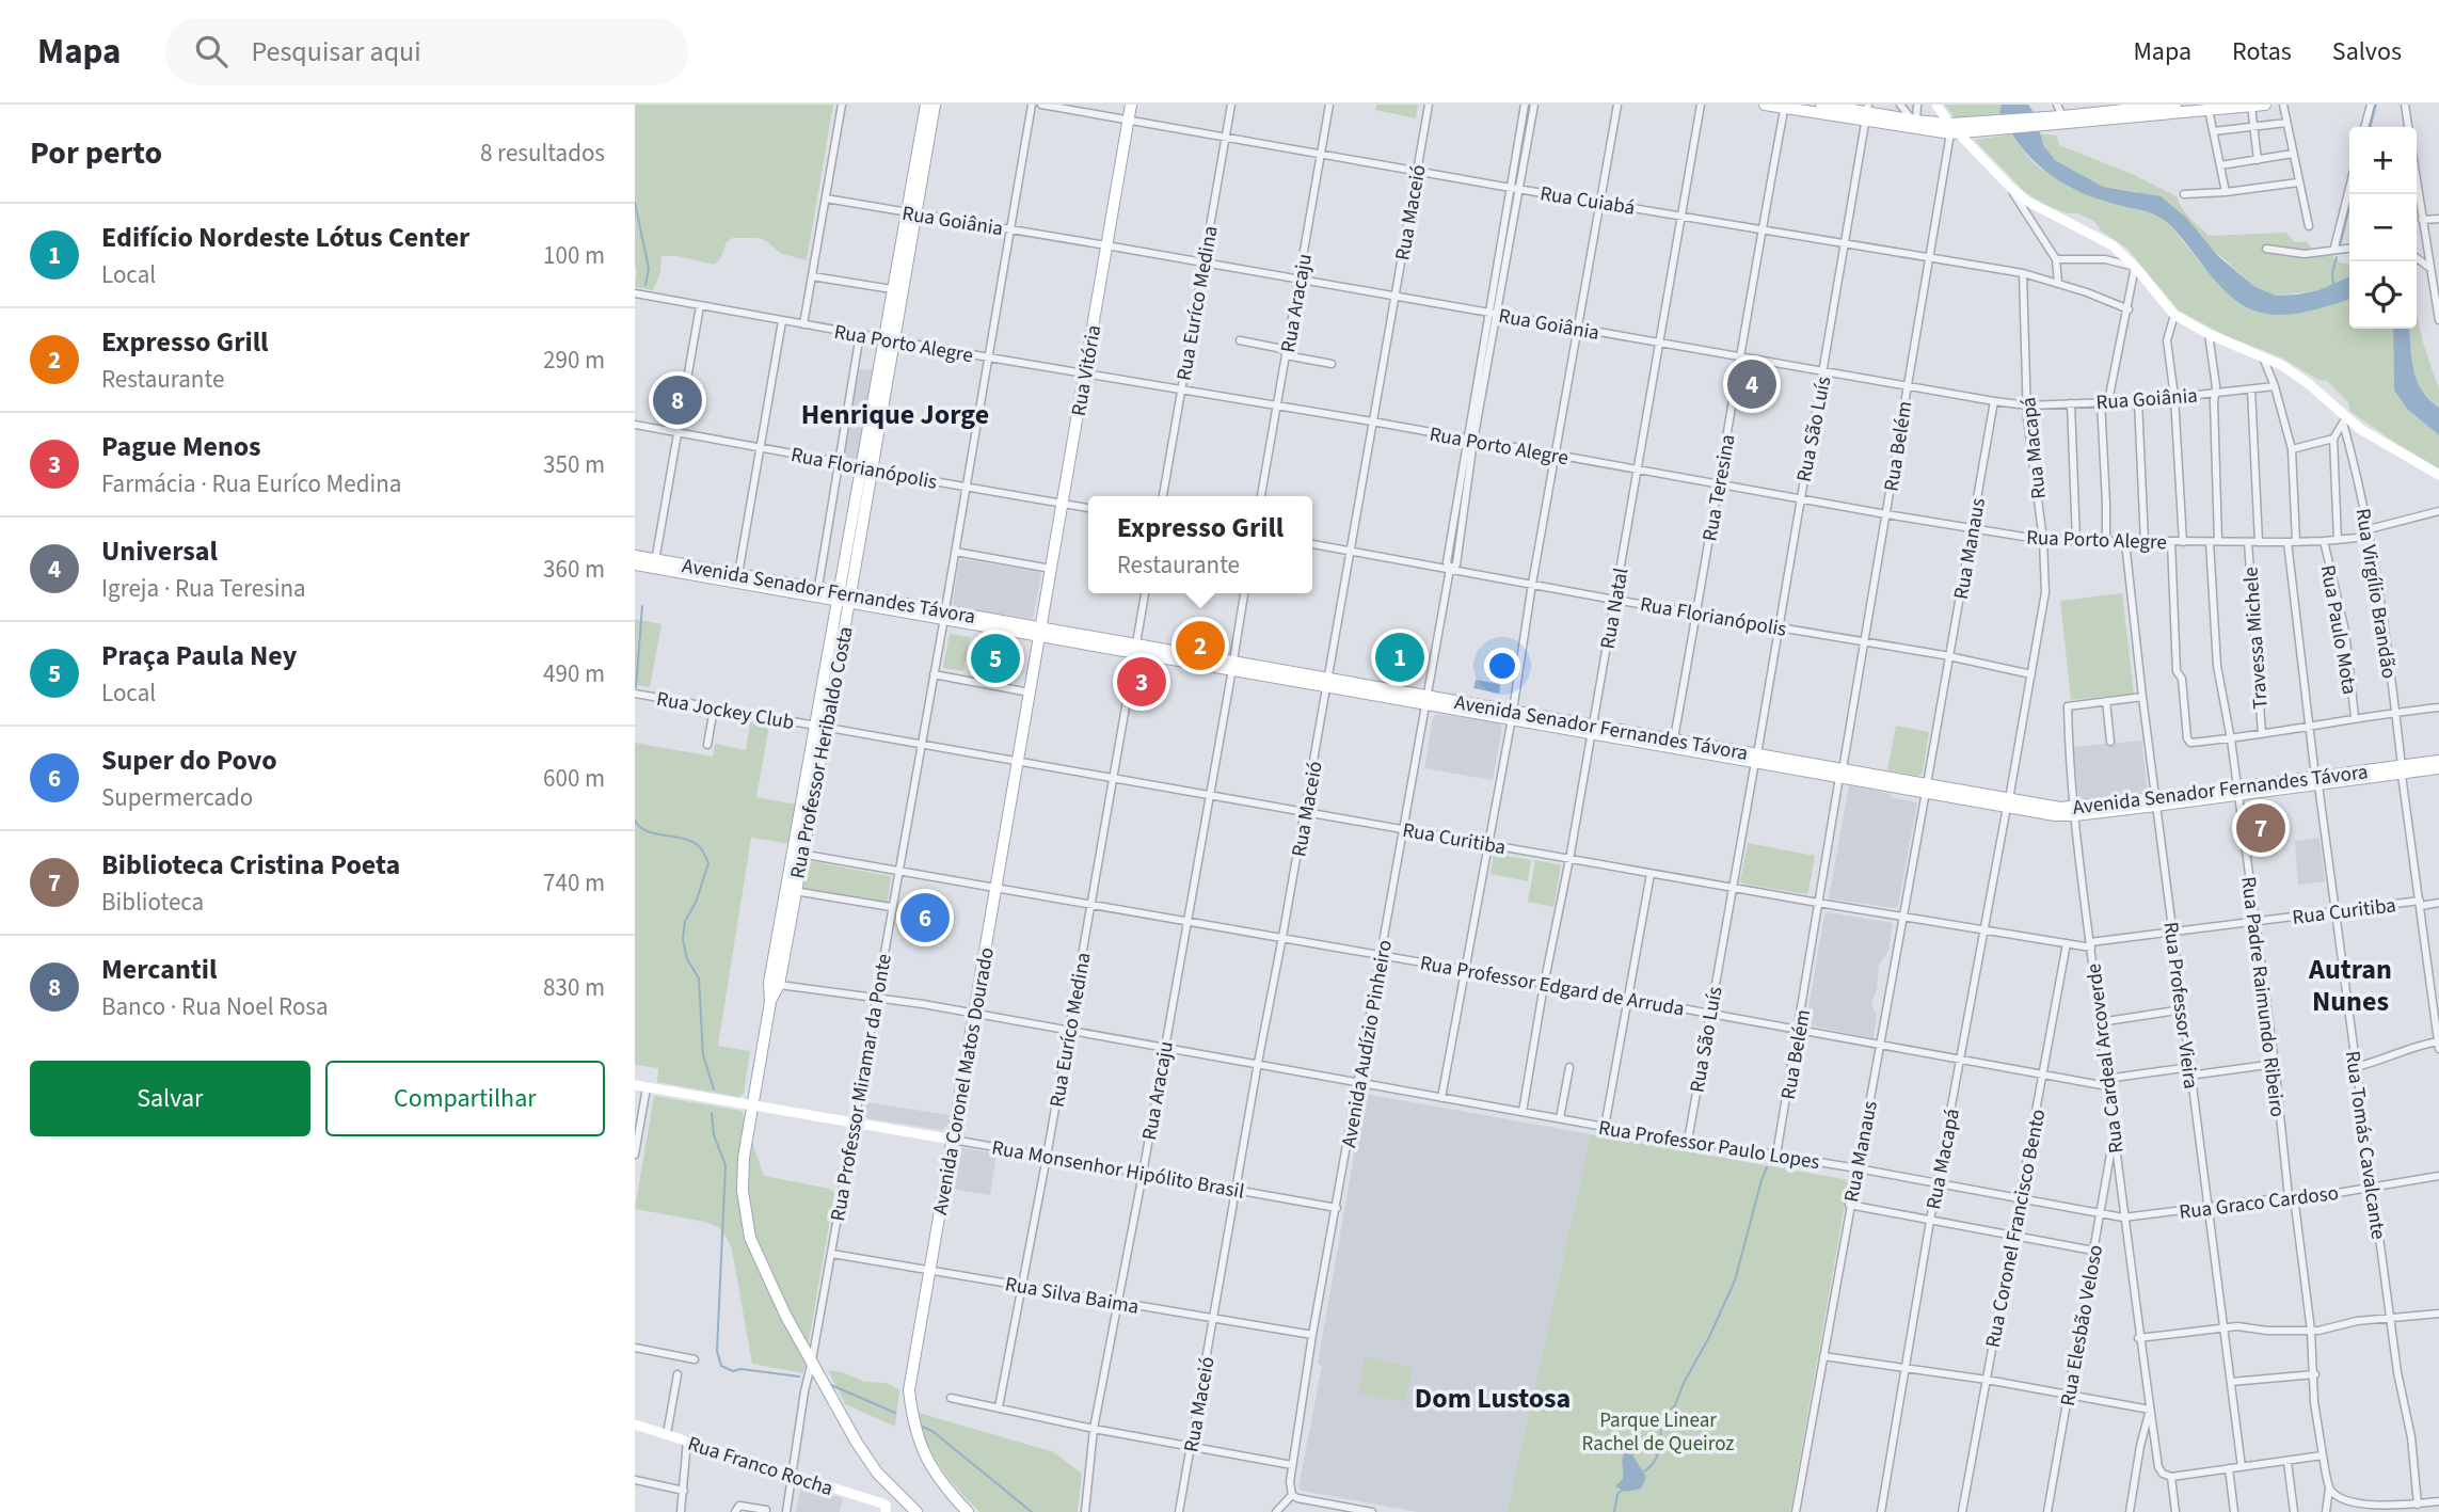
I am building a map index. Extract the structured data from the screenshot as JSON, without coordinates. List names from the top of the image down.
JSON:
{
  "streets": {
    "main road": [
      "Rua Vitória",
      "Avenida Senador Fernandes Távora",
      "Rua Professor Heribaldo Costa",
      "Avenida Coronel Matos Dourado",
      "Rua Monsenhor Hipólito Brasil",
      "Rua Franco Rocha"
    ],
    "street": [
      "Rua Cuiabá",
      "Rua Maceió",
      "Rua Goiânia",
      "Rua Euríco Medina",
      "Rua Aracaju",
      "Rua Porto Alegre",
      "Rua São Luís",
      "Rua Belém",
      "Rua Macapá",
      "Rua Florianópolis",
      "Rua Teresina",
      "Rua Manaus",
      "Rua Virgílio Brandão",
      "Rua Natal",
      "Rua Paulo Mota",
      "Travessa Michele",
      "Rua Jockey Club",
      "Rua Curitiba",
      "Rua Professor Edgard de Arruda",
      "Rua Padre Raimundo Ribeiro",
      "Rua Professor Vieira",
      "Avenida Audízio Pinheiro",
      "Rua Cardeal Arcoverde",
      "Rua Professor Miramar da Ponte",
      "Rua Professor Paulo Lopes",
      "Rua Tomás Cavalcante",
      "Rua Graco Cardoso",
      "Rua Coronel Francisco Bento",
      "Rua Silva Baima",
      "Rua Elesbão Veloso"
    ]
  },
  "crossings": [
    ["Rua Cuiabá", "Rua Maceió"],
    ["Rua Cuiabá", "Rua Euríco Medina"],
    ["Rua Cuiabá", "Rua Aracaju"],
    ["Rua Cuiabá", "Rua Vitória"],
    ["Rua Cuiabá", "Rua São Luís"],
    ["Rua Cuiabá", "Rua Belém"],
    ["Rua Cuiabá", "Rua Macapá"],
    ["Rua Cuiabá", "Rua Teresina"],
    ["Rua Cuiabá", "Rua Natal"],
    ["Rua Cuiabá", "Avenida Audízio Pinheiro"],
    ["Rua Maceió", "Rua Goiânia"],
    ["Rua Maceió", "Rua Porto Alegre"],
    ["Rua Maceió", "Rua Florianópolis"],
    ["Rua Maceió", "Avenida Senador Fernandes Távora"],
    ["Rua Maceió", "Rua Curitiba"],
    ["Rua Maceió", "Rua Professor Edgard de Arruda"],
    ["Rua Maceió", "Rua Professor Paulo Lopes"],
    ["Rua Maceió", "Rua Monsenhor Hipólito Brasil"],
    ["Rua Maceió", "Rua Silva Baima"],
    ["Rua Goiânia", "Rua Euríco Medina"],
    ["Rua Goiânia", "Rua Aracaju"],
    ["Rua Goiânia", "Rua Vitória"],
    ["Rua Goiânia", "Rua São Luís"],
    ["Rua Goiânia", "Rua Belém"],
    ["Rua Goiânia", "Rua Macapá"],
    ["Rua Goiânia", "Rua Teresina"],
    ["Rua Goiânia", "Rua Manaus"],
    ["Rua Goiânia", "Rua Natal"],
    ["Rua Goiânia", "Travessa Michele"],
    ["Rua Goiânia", "Rua Professor Heribaldo Costa"],
    ["Rua Goiânia", "Avenida Audízio Pinheiro"],
    ["Rua Goiânia", "Rua Professor Miramar da Ponte"],
    ["Rua Euríco Medina", "Rua Porto Alegre"],
    ["Rua Euríco Medina", "Avenida Senador Fernandes Távora"],
    ["Rua Euríco Medina", "Rua Curitiba"],
    ["Rua Euríco Medina", "Rua Professor Edgard de Arruda"],
    ["Rua Euríco Medina", "Rua Professor Paulo Lopes"],
    ["Rua Euríco Medina", "Rua Monsenhor Hipólito Brasil"],
    ["Rua Euríco Medina", "Rua Silva Baima"],
    ["Rua Aracaju", "Rua Porto Alegre"],
    ["Rua Aracaju", "Avenida Senador Fernandes Távora"],
    ["Rua Aracaju", "Rua Curitiba"],
    ["Rua Aracaju", "Rua Professor Edgard de Arruda"],
    ["Rua Aracaju", "Rua Professor Paulo Lopes"],
    ["Rua Aracaju", "Rua Monsenhor Hipólito Brasil"],
    ["Rua Aracaju", "Rua Silva Baima"],
    ["Rua Porto Alegre", "Rua Vitória"],
    ["Rua Porto Alegre", "Rua São Luís"],
    ["Rua Porto Alegre", "Rua Belém"],
    ["Rua Porto Alegre", "Rua Macapá"],
    ["Rua Porto Alegre", "Rua Teresina"],
    ["Rua Porto Alegre", "Rua Manaus"],
    ["Rua Porto Alegre", "Rua Virgílio Brandão"],
    ["Rua Porto Alegre", "Rua Natal"],
    ["Rua Porto Alegre", "Rua Paulo Mota"],
    ["Rua Porto Alegre", "Travessa Michele"],
    ["Rua Porto Alegre", "Rua Professor Heribaldo Costa"],
    ["Rua Porto Alegre", "Rua Padre Raimundo Ribeiro"],
    ["Rua Porto Alegre", "Rua Professor Vieira"],
    ["Rua Porto Alegre", "Avenida Audízio Pinheiro"],
    ["Rua Porto Alegre", "Rua Professor Miramar da Ponte"],
    ["Rua Porto Alegre", "Rua Tomás Cavalcante"],
    ["Rua Vitória", "Rua Florianópolis"],
    ["Rua Vitória", "Avenida Senador Fernandes Távora"],
    ["Rua Vitória", "Avenida Coronel Matos Dourado"],
    ["Rua São Luís", "Rua Florianópolis"],
    ["Rua São Luís", "Avenida Senador Fernandes Távora"],
    ["Rua São Luís", "Rua Curitiba"],
    ["Rua São Luís", "Rua Professor Edgard de Arruda"],
    ["Rua São Luís", "Rua Professor Paulo Lopes"],
    ["Rua Belém", "Rua Florianópolis"],
    ["Rua Belém", "Avenida Senador Fernandes Távora"],
    ["Rua Belém", "Rua Curitiba"],
    ["Rua Belém", "Rua Professor Edgard de Arruda"],
    ["Rua Belém", "Rua Professor Paulo Lopes"],
    ["Rua Macapá", "Rua Florianópolis"],
    ["Rua Macapá", "Avenida Senador Fernandes Távora"],
    ["Rua Macapá", "Rua Curitiba"],
    ["Rua Macapá", "Rua Professor Edgard de Arruda"],
    ["Rua Macapá", "Rua Professor Paulo Lopes"],
    ["Rua Florianópolis", "Rua Teresina"],
    ["Rua Florianópolis", "Rua Manaus"],
    ["Rua Florianópolis", "Rua Natal"],
    ["Rua Florianópolis", "Rua Professor Heribaldo Costa"],
    ["Rua Florianópolis", "Avenida Audízio Pinheiro"],
    ["Rua Florianópolis", "Rua Professor Miramar da Ponte"],
    ["Rua Teresina", "Avenida Senador Fernandes Távora"],
    ["Rua Manaus", "Avenida Senador Fernandes Távora"],
    ["Rua Manaus", "Rua Curitiba"],
    ["Rua Manaus", "Rua Professor Edgard de Arruda"],
    ["Rua Manaus", "Rua Professor Paulo Lopes"],
    ["Avenida Senador Fernandes Távora", "Rua Virgílio Brandão"],
    ["Avenida Senador Fernandes Távora", "Rua Natal"],
    ["Avenida Senador Fernandes Távora", "Rua Professor Heribaldo Costa"],
    ["Avenida Senador Fernandes Távora", "Rua Padre Raimundo Ribeiro"],
    ["Avenida Senador Fernandes Távora", "Rua Professor Vieira"],
    ["Avenida Senador Fernandes Távora", "Avenida Audízio Pinheiro"],
    ["Avenida Senador Fernandes Távora", "Rua Cardeal Arcoverde"],
    ["Avenida Senador Fernandes Távora", "Avenida Coronel Matos Dourado"],
    ["Avenida Senador Fernandes Távora", "Rua Professor Miramar da Ponte"],
    ["Avenida Senador Fernandes Távora", "Rua Tomás Cavalcante"],
    ["Rua Virgílio Brandão", "Rua Curitiba"],
    ["Rua Natal", "Rua Curitiba"],
    ["Rua Natal", "Rua Professor Edgard de Arruda"],
    ["Rua Natal", "Rua Professor Paulo Lopes"],
    ["Rua Jockey Club", "Rua Professor Heribaldo Costa"],
    ["Rua Jockey Club", "Rua Curitiba"],
    ["Rua Professor Heribaldo Costa", "Rua Curitiba"],
    ["Rua Professor Heribaldo Costa", "Rua Professor Edgard de Arruda"],
    ["Rua Professor Heribaldo Costa", "Rua Professor Miramar da Ponte"],
    ["Rua Professor Heribaldo Costa", "Rua Professor Paulo Lopes"],
    ["Rua Professor Heribaldo Costa", "Rua Monsenhor Hipólito Brasil"],
    ["Rua Curitiba", "Rua Padre Raimundo Ribeiro"],
    ["Rua Curitiba", "Rua Professor Vieira"],
    ["Rua Curitiba", "Avenida Audízio Pinheiro"],
    ["Rua Curitiba", "Rua Cardeal Arcoverde"],
    ["Rua Curitiba", "Avenida Coronel Matos Dourado"],
    ["Rua Curitiba", "Rua Professor Miramar da Ponte"],
    ["Rua Curitiba", "Rua Tomás Cavalcante"],
    ["Rua Curitiba", "Rua Coronel Francisco Bento"],
    ["Rua Professor Edgard de Arruda", "Rua Padre Raimundo Ribeiro"],
    ["Rua Professor Edgard de Arruda", "Rua Professor Vieira"],
    ["Rua Professor Edgard de Arruda", "Avenida Audízio Pinheiro"],
    ["Rua Professor Edgard de Arruda", "Rua Cardeal Arcoverde"],
    ["Rua Professor Edgard de Arruda", "Avenida Coronel Matos Dourado"],
    ["Rua Professor Edgard de Arruda", "Rua Professor Miramar da Ponte"],
    ["Rua Professor Edgard de Arruda", "Rua Coronel Francisco Bento"],
    ["Rua Padre Raimundo Ribeiro", "Rua Graco Cardoso"],
    ["Rua Professor Vieira", "Rua Graco Cardoso"],
    ["Avenida Audízio Pinheiro", "Rua Professor Paulo Lopes"],
    ["Avenida Audízio Pinheiro", "Rua Monsenhor Hipólito Brasil"],
    ["Avenida Audízio Pinheiro", "Rua Silva Baima"],
    ["Rua Cardeal Arcoverde", "Rua Professor Paulo Lopes"],
    ["Rua Cardeal Arcoverde", "Rua Graco Cardoso"],
    ["Rua Cardeal Arcoverde", "Rua Elesbão Veloso"],
    ["Avenida Coronel Matos Dourado", "Rua Professor Paulo Lopes"],
    ["Avenida Coronel Matos Dourado", "Rua Monsenhor Hipólito Brasil"],
    ["Avenida Coronel Matos Dourado", "Rua Silva Baima"],
    ["Rua Professor Miramar da Ponte", "Rua Professor Paulo Lopes"],
    ["Rua Professor Miramar da Ponte", "Rua Monsenhor Hipólito Brasil"],
    ["Rua Professor Miramar da Ponte", "Rua Silva Baima"],
    ["Rua Professor Miramar da Ponte", "Rua Franco Rocha"],
    ["Rua Professor Paulo Lopes", "Rua Graco Cardoso"],
    ["Rua Professor Paulo Lopes", "Rua Coronel Francisco Bento"],
    ["Rua Professor Paulo Lopes", "Rua Elesbão Veloso"],
    ["Rua Tomás Cavalcante", "Rua Graco Cardoso"]
  ],
  "districts": ["Henrique Jorge", "Autran Nunes", "Dom Lustosa"],
  "parks": ["Parque Linear Rachel de Queiroz"],
  "page": {
    "header": "Mapa",
    "search": "Pesquisar aqui",
    "nav": ["Mapa", "Rotas", "Salvos"],
    "heading": ["Por perto", "8 resultados"],
    "map_buttons": ["+", "−"],
    "list": [
      {
        "mark": "1",
        "name": "Edifício Nordeste Lótus Center",
        "note": "Local",
        "value": "100 m"
      },
      {
        "mark": "2",
        "name": "Expresso Grill",
        "note": "Restaurante",
        "value": "290 m"
      },
      {
        "mark": "3",
        "name": "Pague Menos",
        "note": "Farmácia · Rua Euríco Medina",
        "value": "350 m"
      },
      {
        "mark": "4",
        "name": "Universal",
        "note": "Igreja · Rua Teresina",
        "value": "360 m"
      },
      {
        "mark": "5",
        "name": "Praça Paula Ney",
        "note": "Local",
        "value": "490 m"
      },
      {
        "mark": "6",
        "name": "Super do Povo",
        "note": "Supermercado",
        "value": "600 m"
      },
      {
        "mark": "7",
        "name": "Biblioteca Cristina Poeta",
        "note": "Biblioteca",
        "value": "740 m"
      },
      {
        "mark": "8",
        "name": "Mercantil",
        "note": "Banco · Rua Noel Rosa",
        "value": "830 m"
      }
    ],
    "pins": [
      "4",
      "8",
      "2",
      "1",
      "5",
      "3",
      "7",
      "6"
    ],
    "popup": ["Expresso Grill", "Restaurante"],
    "buttons": ["Salvar", "Compartilhar"]
  }
}
